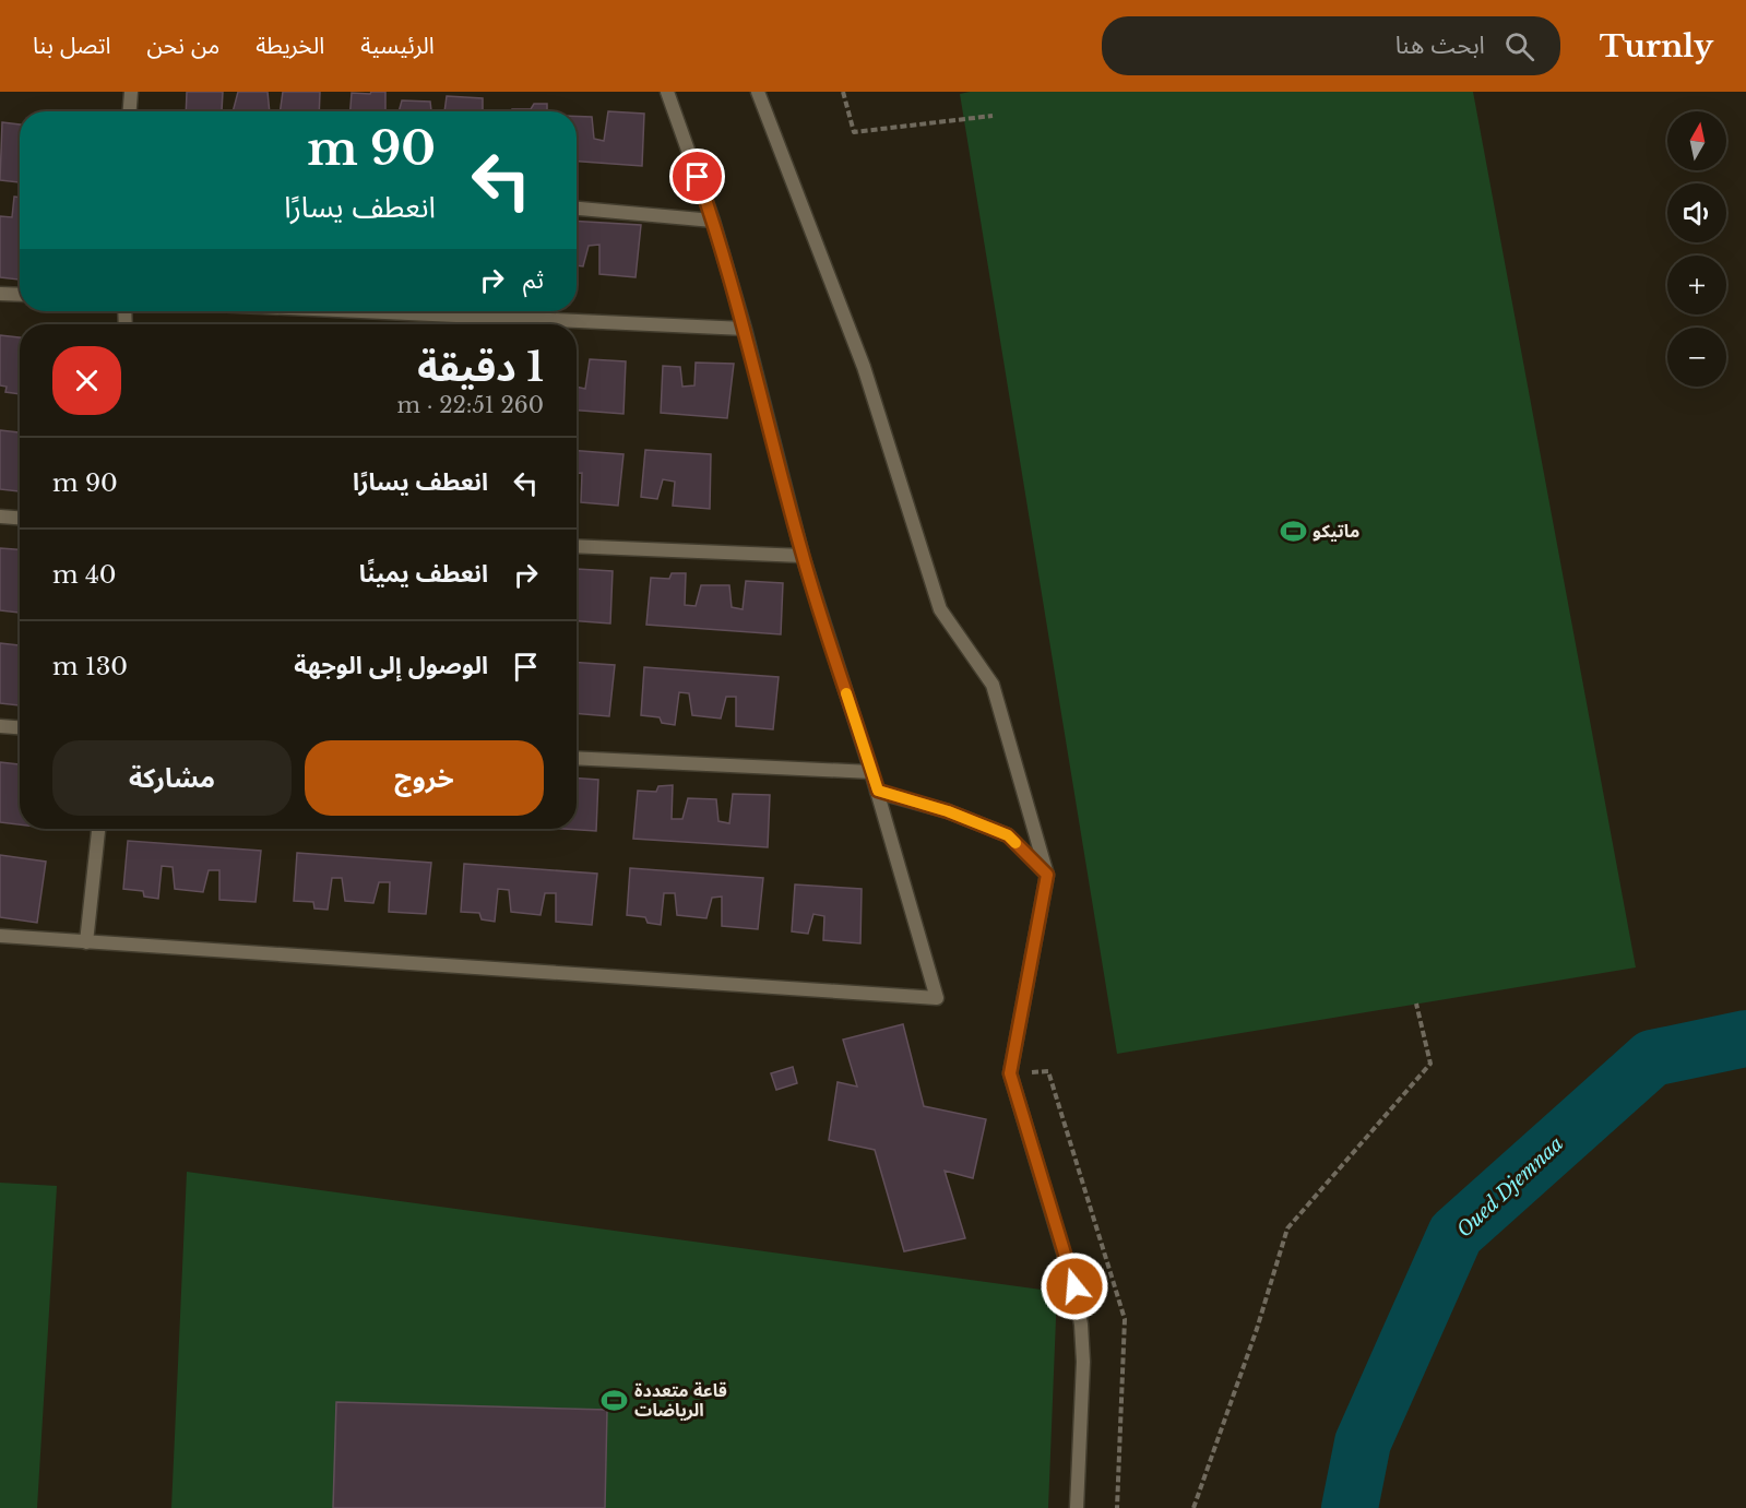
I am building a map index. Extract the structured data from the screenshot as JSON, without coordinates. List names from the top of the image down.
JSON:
{
  "water": ["Oued Djemnaa"],
  "places": {
    "sports": ["ماتيكو", "قاعة متعددة الرياضات"]
  },
  "north": "top",
  "page": {
    "header": "Turnly",
    "search": "ابحث هنا",
    "nav": [
      "الرئيسية",
      "الخريطة",
      "من نحن",
      "اتصل بنا"
    ],
    "map_buttons": ["+", "−"],
    "turn": ["90 m", "انعطف يسارًا"],
    "then": "ثم",
    "heading": ["1 دقيقة", "260 m · 22:51"],
    "list": [
      {
        "name": "انعطف يسارًا",
        "value": "90 m"
      },
      {
        "name": "انعطف يمينًا",
        "value": "40 m"
      },
      {
        "name": "الوصول إلى الوجهة",
        "value": "130 m"
      }
    ],
    "buttons": ["خروج", "مشاركة"]
  }
}
